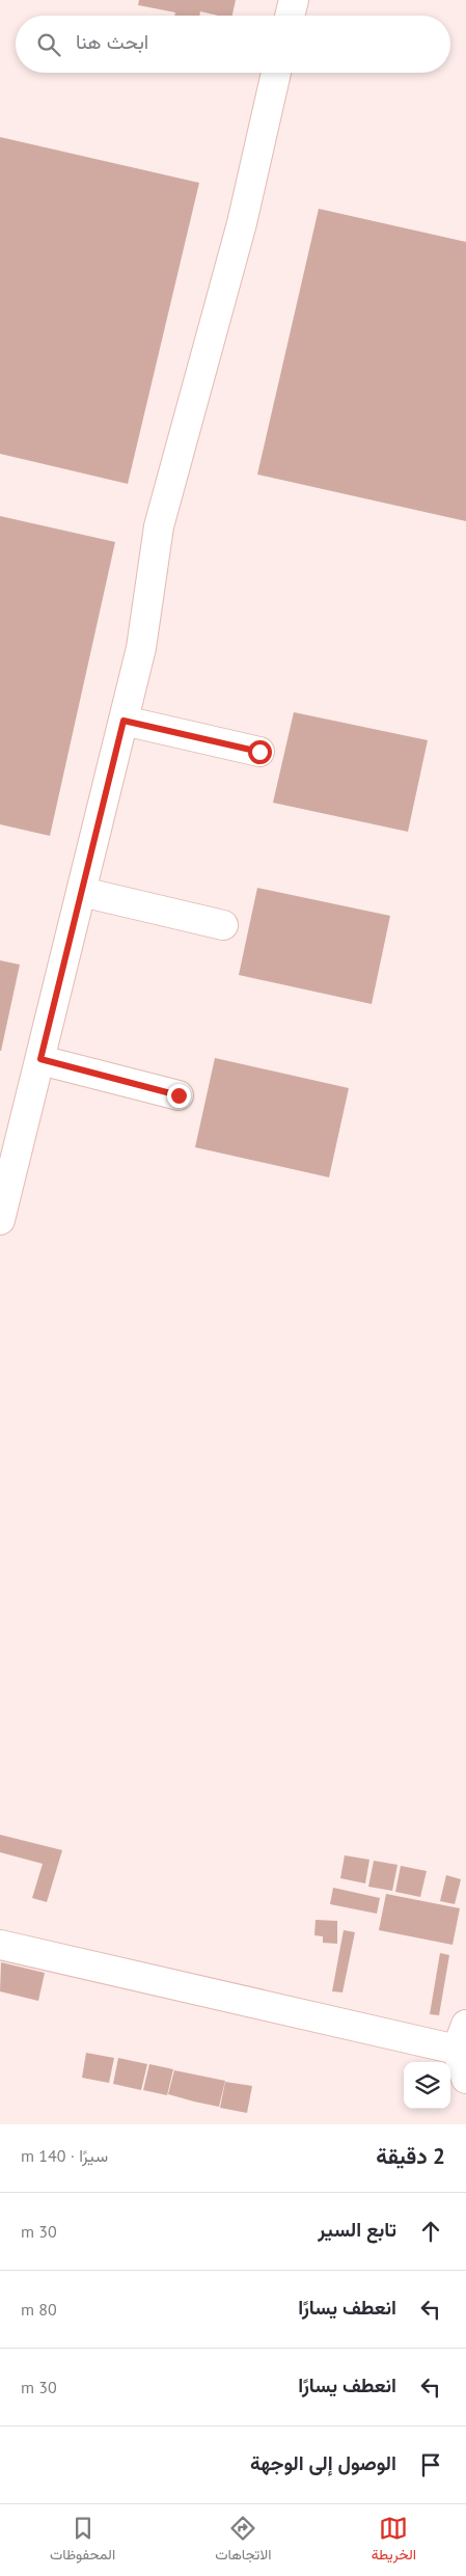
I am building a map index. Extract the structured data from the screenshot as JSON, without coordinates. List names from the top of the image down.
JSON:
{
  "page": {
    "search": "ابحث هنا",
    "heading": ["2 دقيقة", "سيرًا · 140 m"],
    "list": [
      ["تابع السير", "30 m"],
      ["انعطف يسارًا", "80 m"],
      ["انعطف يسارًا", "30 m"],
      "الوصول إلى الوجهة"
    ],
    "nav": ["الخريطة", "الاتجاهات", "المحفوظات"]
  }
}
